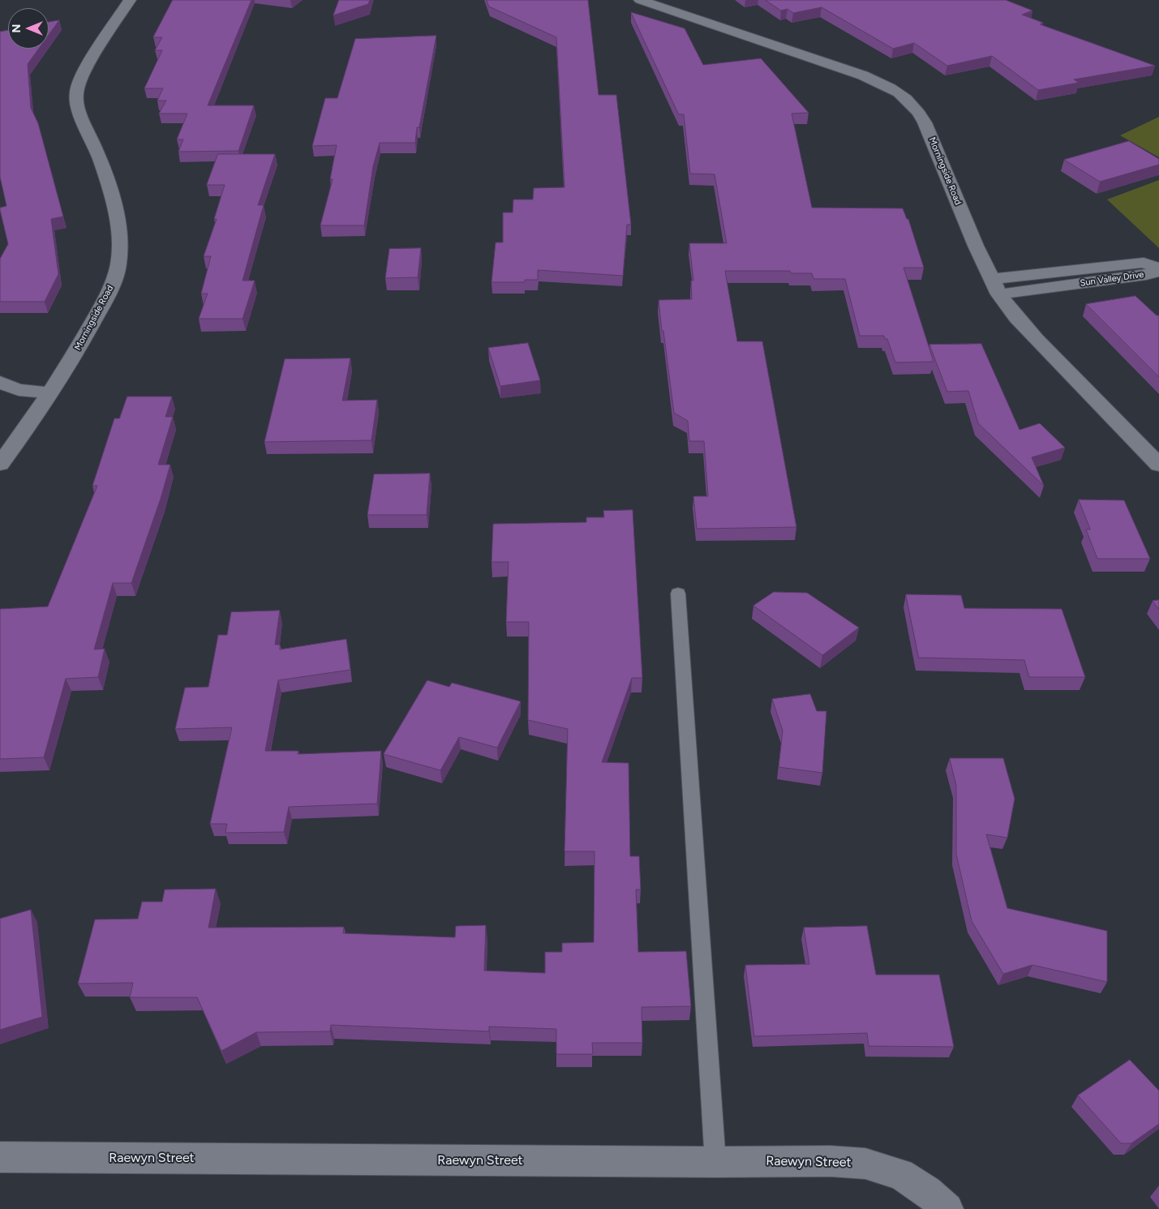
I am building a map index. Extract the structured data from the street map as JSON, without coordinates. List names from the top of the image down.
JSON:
{
  "streets": {
    "street": ["Morningside Road", "Sun Valley Drive", "Raewyn Street"]
  },
  "crossings": [
    ["Morningside Road", "Sun Valley Drive"]
  ],
  "north": "left"
}
